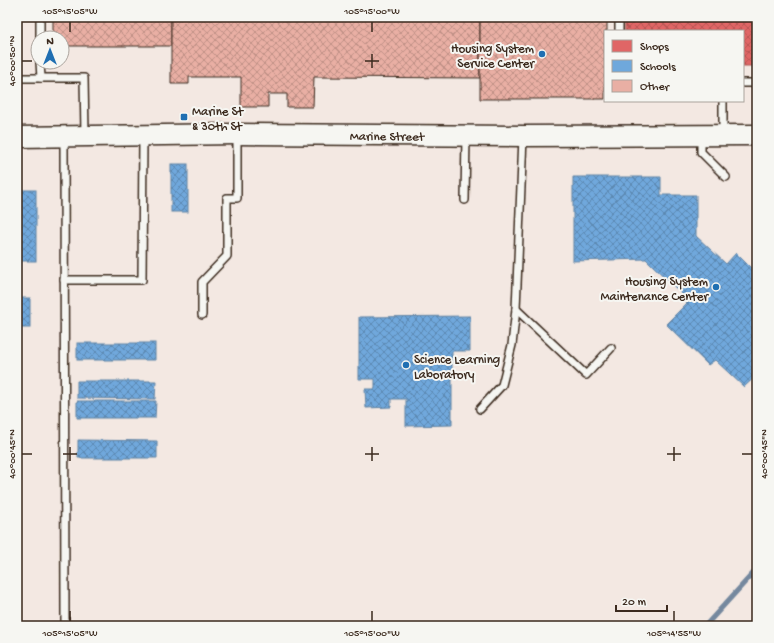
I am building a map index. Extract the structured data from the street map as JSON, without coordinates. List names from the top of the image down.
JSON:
{
  "streets": {
    "street": ["Marine Street"]
  },
  "places": {
    "other": ["Housing System Service Center", "Housing System Maintenance Center", "Science Learning Laboratory"],
    "transit": ["Marine St & 30th St"]
  },
  "legend": ["Shops", "Schools", "Other"],
  "scale_bar": "20 m",
  "north": "top",
  "coordinates": [
    "105°15'05\"W",
    "105°15'00\"W",
    "40°00'50\"N",
    "40°00'45\"N",
    "105°14'55\"W"
  ]
}
